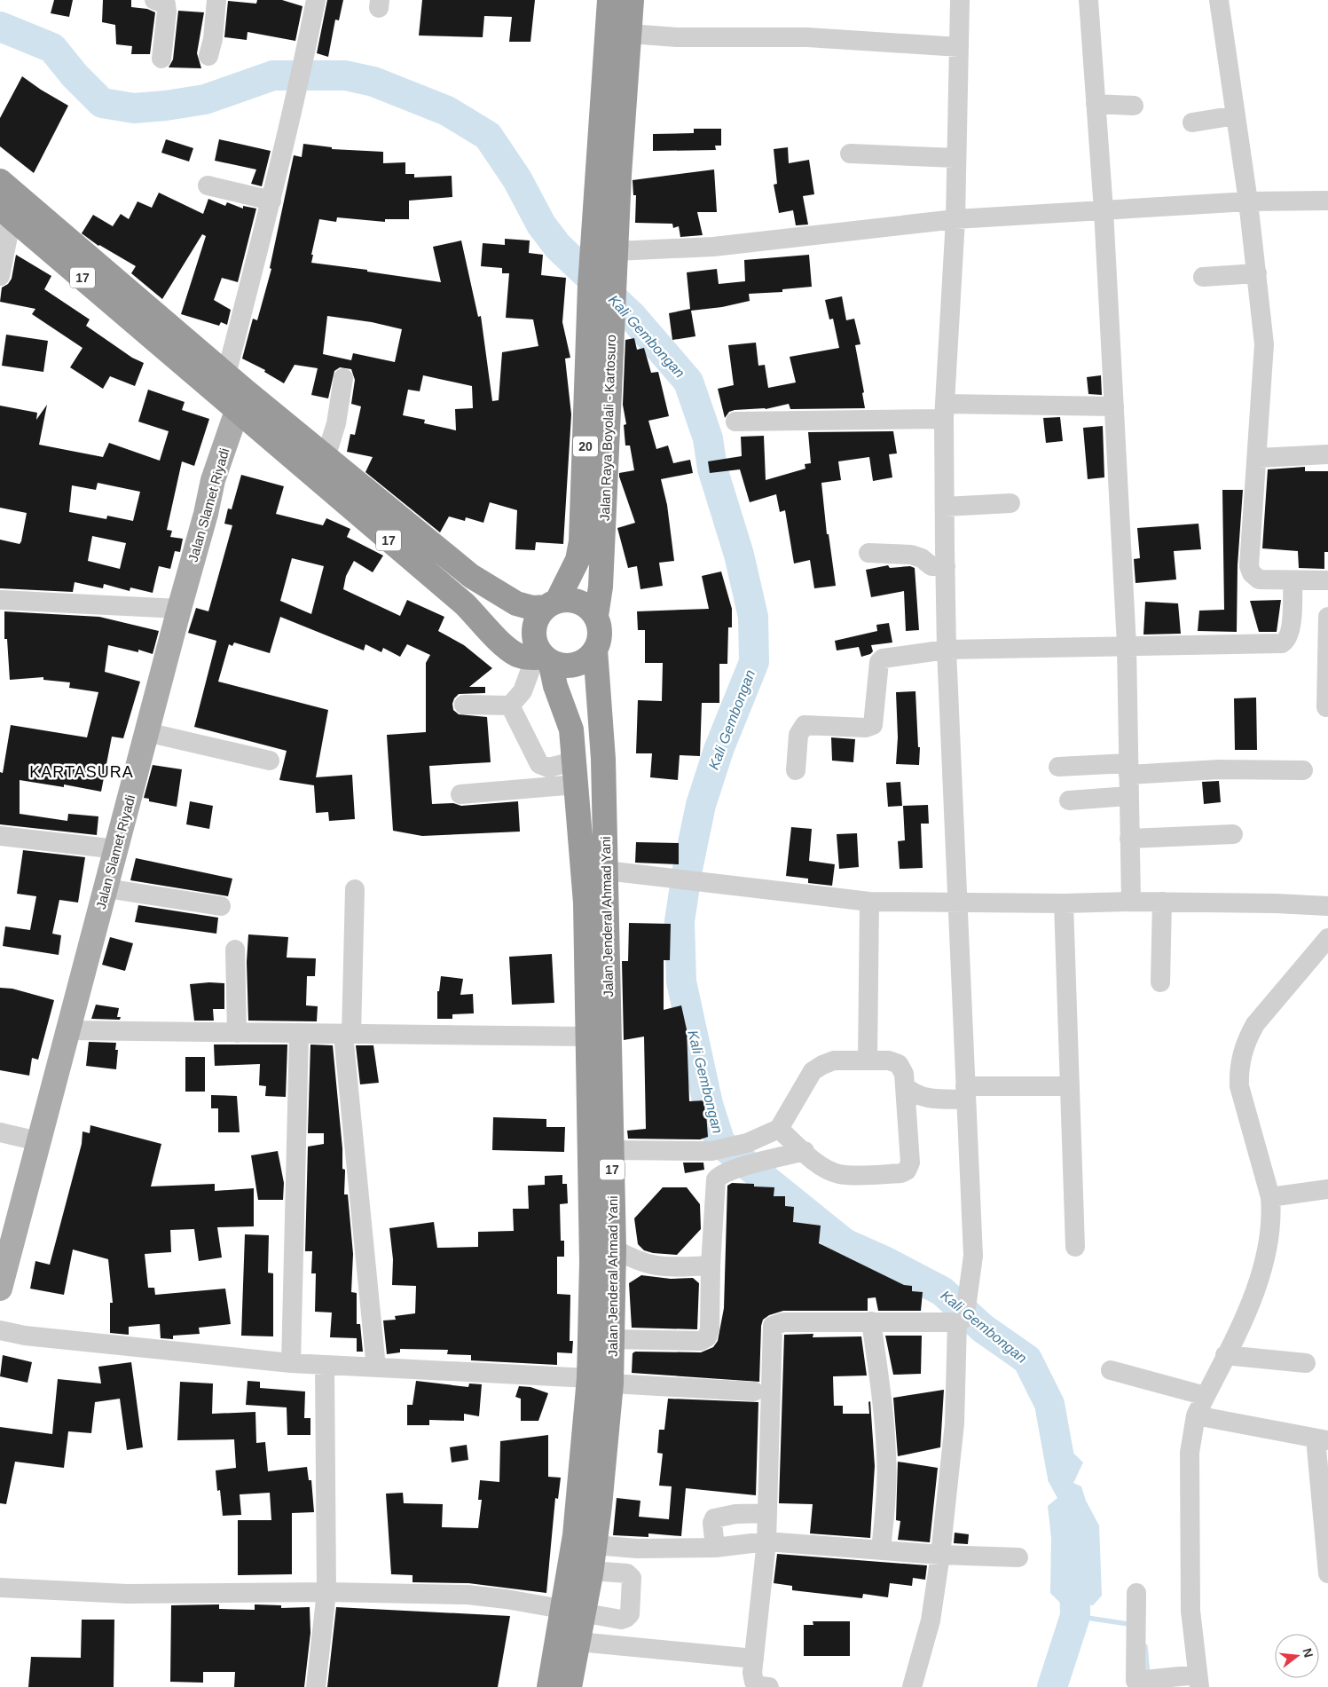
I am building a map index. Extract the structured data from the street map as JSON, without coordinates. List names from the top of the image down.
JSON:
{
  "streets": {
    "highway": [
      "17",
      "Jalan Raya Boyolali - Kartosuro",
      "20",
      "Jalan Jenderal Ahmad Yani"
    ],
    "main road": ["Jalan Slamet Riyadi"]
  },
  "crossings": [
    ["17", "Jalan Raya Boyolali - Kartosuro"],
    ["17", "Jalan Slamet Riyadi"],
    ["17", "Jalan Jenderal Ahmad Yani"],
    ["Jalan Raya Boyolali - Kartosuro", "Jalan Jenderal Ahmad Yani"]
  ],
  "districts": ["KARTASURA"],
  "water": ["Kali Gembongan"],
  "north": "right"
}
